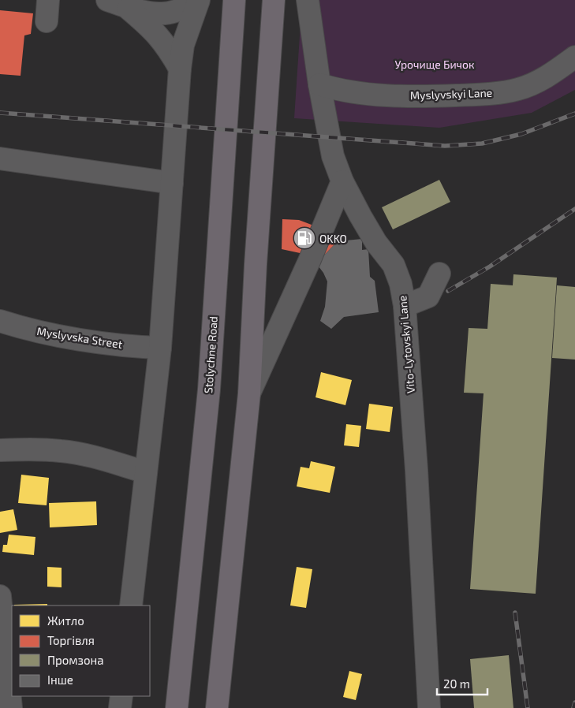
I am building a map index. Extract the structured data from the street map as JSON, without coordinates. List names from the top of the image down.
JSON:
{
  "streets": {
    "highway": ["Stolychne Road"],
    "street": ["Myslyvskyi Lane", "Myslyvska Street", "Vito-Lytovskyi Lane"]
  },
  "crossings": [
    ["Myslyvskyi Lane", "Vito-Lytovskyi Lane"]
  ],
  "parks": ["Урочище Бичок"],
  "places": {
    "fuel station": ["OKKO"]
  },
  "legend": [
    "Житло",
    "Торгівля",
    "Промзона",
    "Інше"
  ],
  "scale_bar": "20 m"
}
